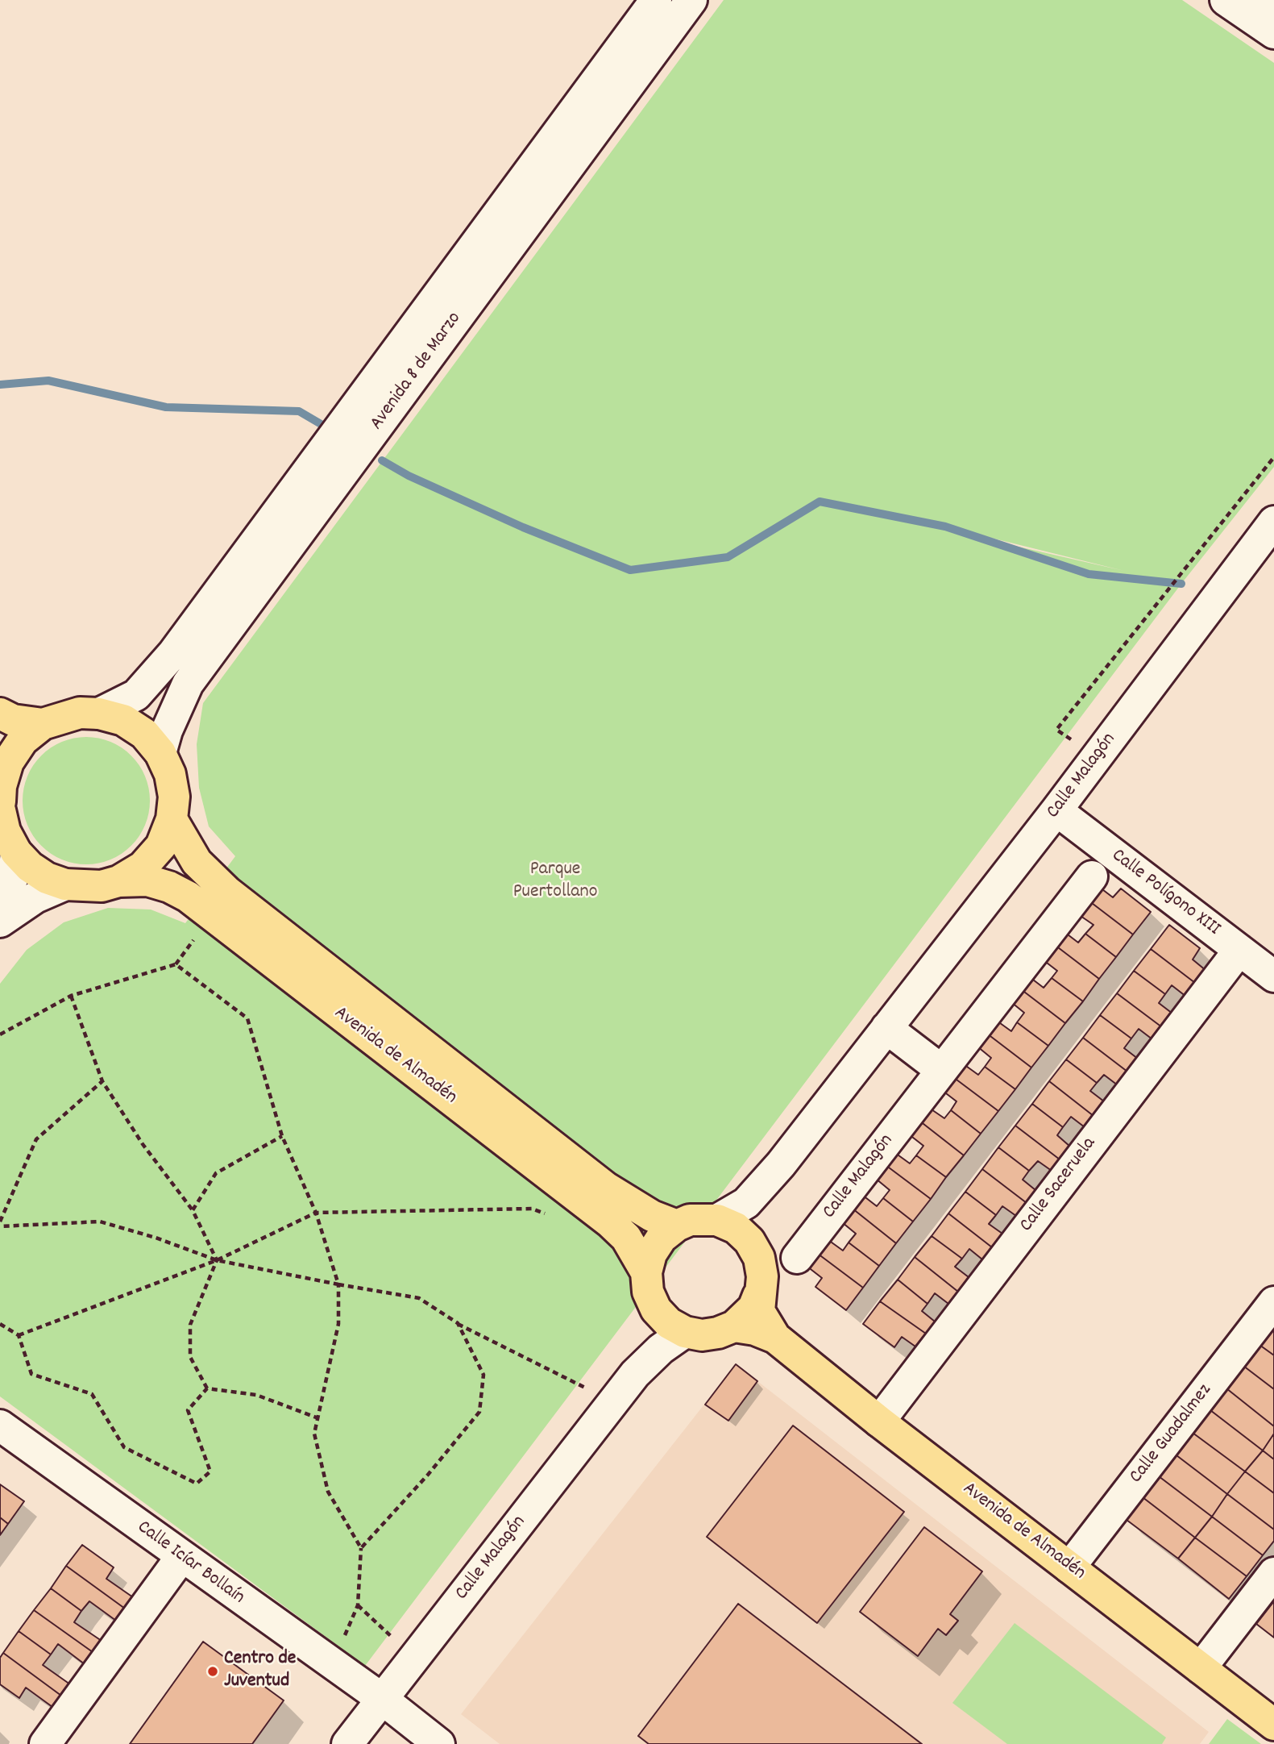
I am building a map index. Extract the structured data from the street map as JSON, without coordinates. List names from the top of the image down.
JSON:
{
  "streets": {
    "main road": ["Avenida de Almadén"],
    "street": [
      "Avenida 8 de Marzo",
      "Calle Malagón",
      "Calle Polígono XIII",
      "Calle Saceruela",
      "Calle Guadalmez",
      "Calle Icíar Bollaín"
    ]
  },
  "crossings": [
    ["Calle Malagón", "Calle Polígono XIII"],
    ["Calle Malagón", "Avenida de Almadén"],
    ["Calle Malagón", "Calle Icíar Bollaín"],
    ["Calle Polígono XIII", "Calle Saceruela"],
    ["Avenida de Almadén", "Calle Saceruela"],
    ["Avenida de Almadén", "Calle Guadalmez"]
  ],
  "parks": ["Parque Puertollano"],
  "places": ["Centro de Juventud"]
}
